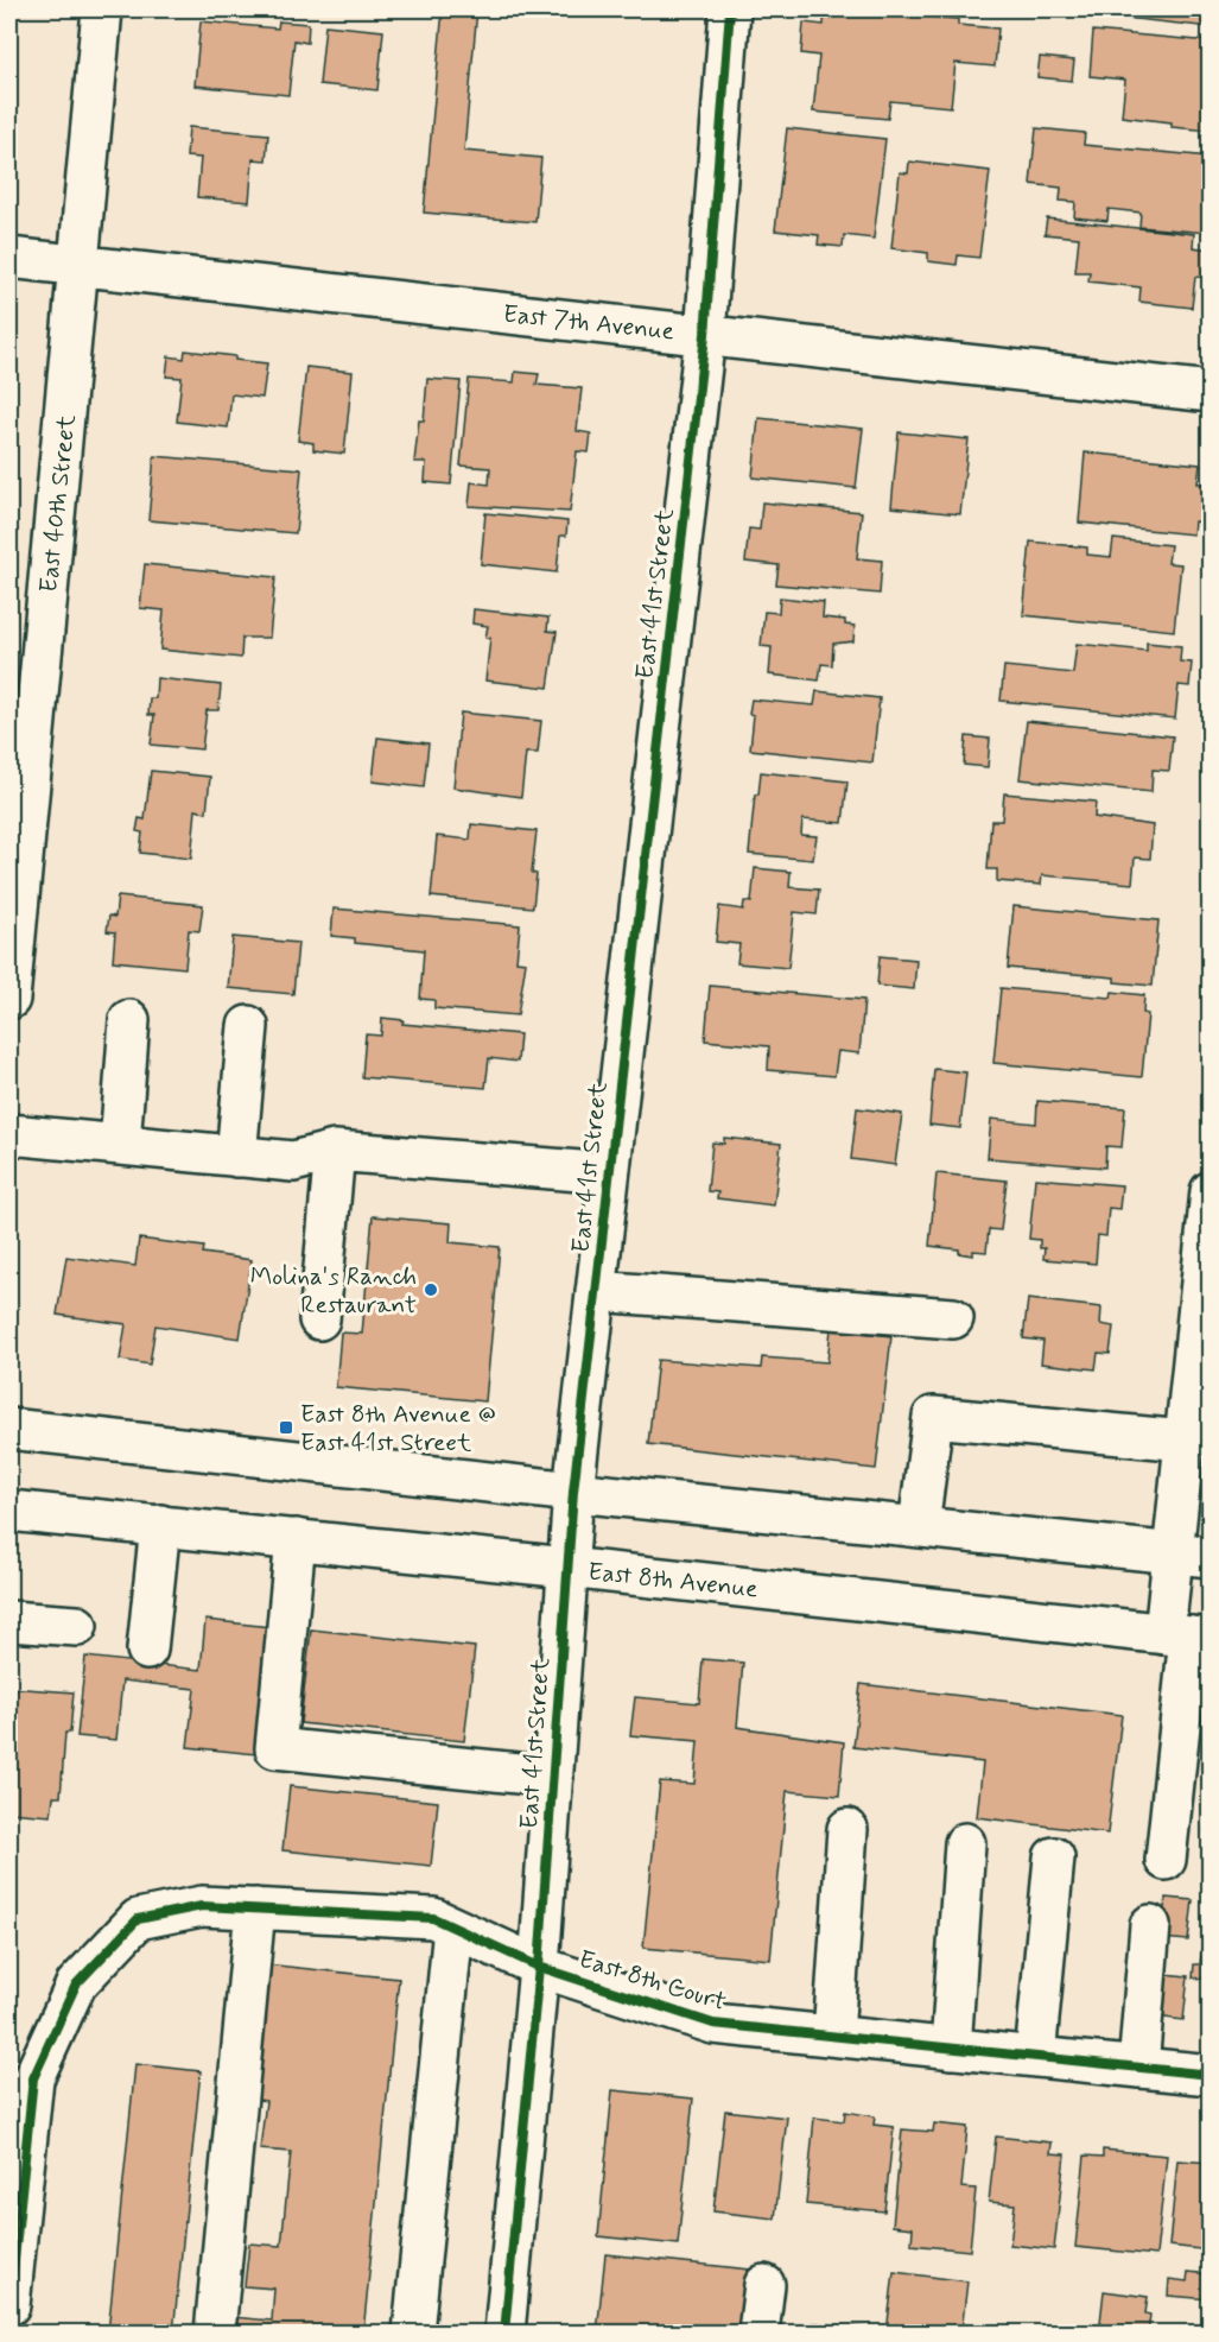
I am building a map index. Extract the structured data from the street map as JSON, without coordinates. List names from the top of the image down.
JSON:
{
  "streets": {
    "street": [
      "East 7th Avenue",
      "East 40th Street",
      "East 41st Street",
      "East 8th Avenue",
      "East 8th Court"
    ]
  },
  "crossings": [
    ["East 7th Avenue", "East 40th Street"],
    ["East 7th Avenue", "East 41st Street"],
    ["East 41st Street", "East 8th Avenue"],
    ["East 41st Street", "East 8th Court"]
  ],
  "places": {
    "other": ["Molina's Ranch Restaurant"],
    "transit": ["East 8th Avenue @ East 41st Street"]
  }
}
